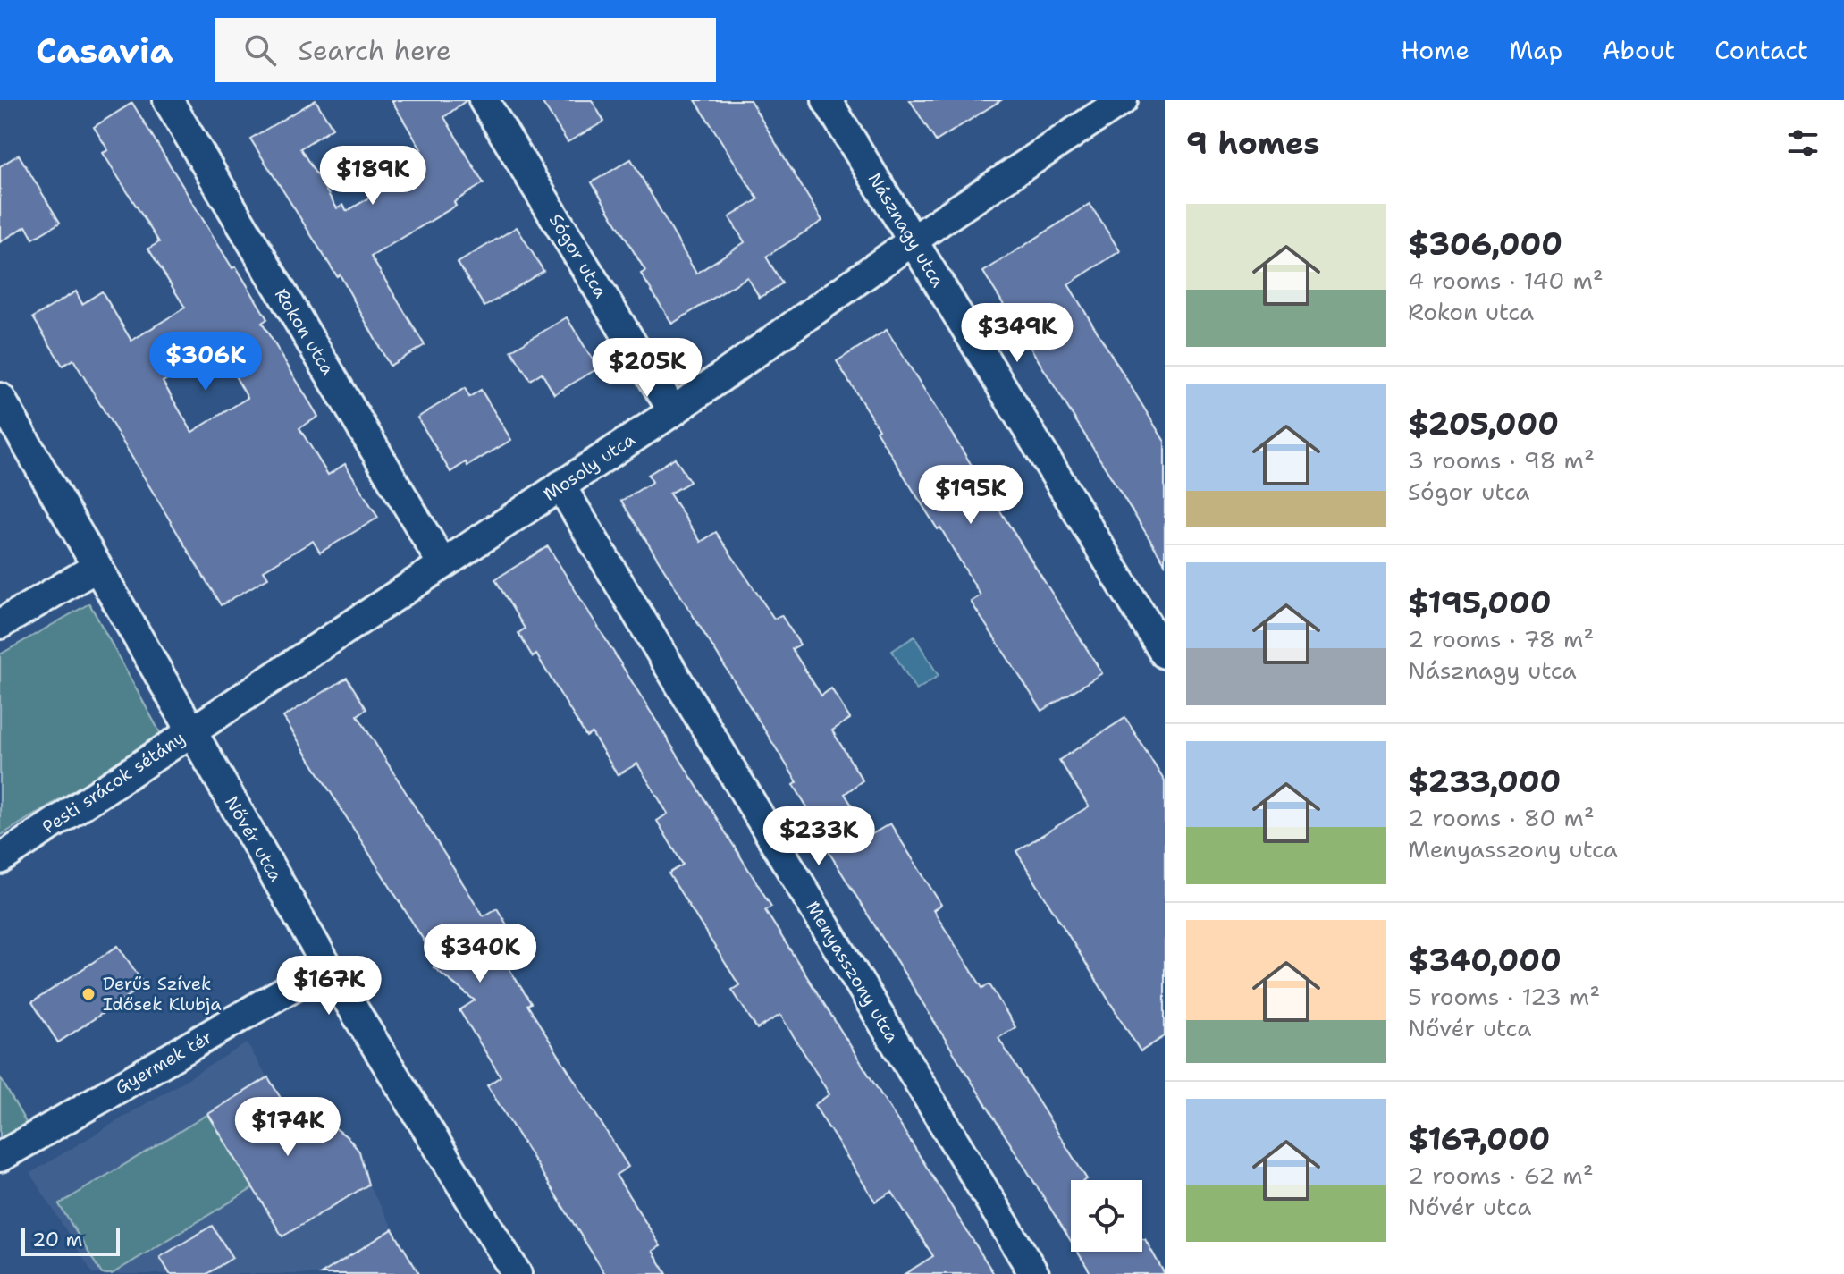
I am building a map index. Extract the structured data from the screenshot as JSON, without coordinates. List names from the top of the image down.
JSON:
{
  "streets": {
    "street": [
      "Násznagy utca",
      "Sógor utca",
      "Rokon utca",
      "Mosoly utca",
      "Pesti srácok sétány",
      "Nővér utca",
      "Menyasszony utca",
      "Gyermek tér"
    ]
  },
  "crossings": [
    ["Násznagy utca", "Mosoly utca"],
    ["Sógor utca", "Mosoly utca"],
    ["Rokon utca", "Mosoly utca"],
    ["Mosoly utca", "Pesti srácok sétány"],
    ["Mosoly utca", "Nővér utca"],
    ["Mosoly utca", "Menyasszony utca"],
    ["Pesti srácok sétány", "Nővér utca"],
    ["Nővér utca", "Gyermek tér"]
  ],
  "places": ["Derűs Szívek Idősek Klubja"],
  "scale_bar": "20 m",
  "page": {
    "header": "Casavia",
    "search": "Search here",
    "nav": [
      "Home",
      "Map",
      "About",
      "Contact"
    ],
    "heading": "9 homes",
    "price": [
      "$189K",
      "$349K",
      "$306K",
      "$205K",
      "$195K",
      "$233K",
      "$340K",
      "$167K",
      "$174K"
    ],
    "list": [
      {
        "name": "$306,000",
        "note": "4 rooms · 140 m² · Rokon utca"
      },
      {
        "name": "$205,000",
        "note": "3 rooms · 98 m² · Sógor utca"
      },
      {
        "name": "$195,000",
        "note": "2 rooms · 78 m² · Násznagy utca"
      },
      {
        "name": "$233,000",
        "note": "2 rooms · 80 m² · Menyasszony utca"
      },
      {
        "name": "$340,000",
        "note": "5 rooms · 123 m² · Nővér utca"
      },
      {
        "name": "$167,000",
        "note": "2 rooms · 62 m² · Nővér utca"
      }
    ],
    "scale": "20 m"
  }
}
